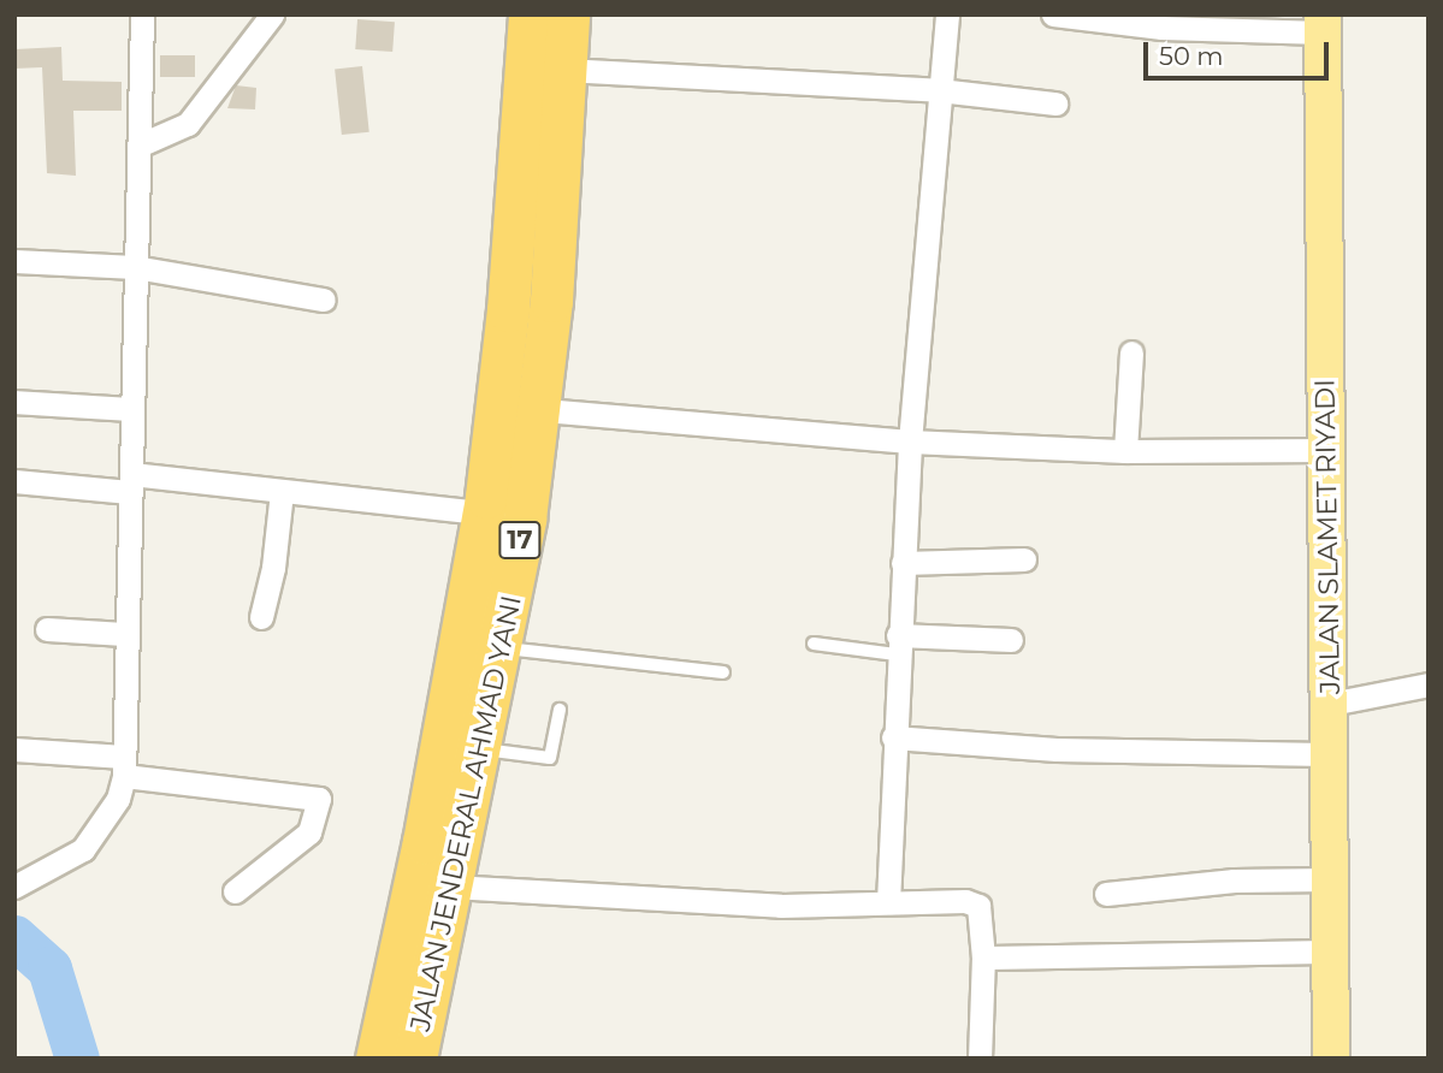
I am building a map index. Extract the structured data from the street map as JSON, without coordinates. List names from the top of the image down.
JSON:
{
  "streets": {
    "highway": ["17", "JALAN JENDERAL AHMAD YANI"],
    "main road": ["JALAN SLAMET RIYADI"]
  },
  "scale_bar": "50 m"
}
